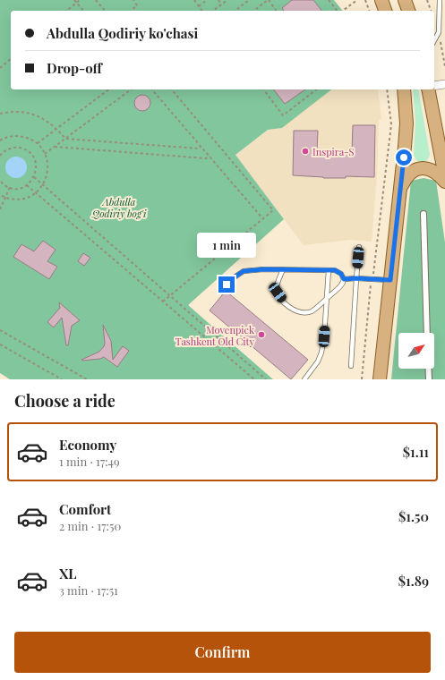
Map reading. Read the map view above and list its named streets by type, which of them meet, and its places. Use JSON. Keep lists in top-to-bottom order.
{
  "parks": ["Abdulla Qodiriy bog'i"],
  "places": ["Inspira-S", "Movenpick Tashkent Old City"],
  "north": "top right",
  "page": {
    "banner": ["Abdulla Qodiriy ko'chasi", "Drop-off"],
    "bubble": "1 min",
    "heading": "Choose a ride",
    "list": [
      {
        "name": "Economy",
        "note": "1 min · 17:49",
        "value": "$1.11"
      },
      {
        "name": "Comfort",
        "note": "2 min · 17:50",
        "value": "$1.50"
      },
      {
        "name": "XL",
        "note": "3 min · 17:51",
        "value": "$1.89"
      }
    ],
    "buttons": "Confirm"
  }
}
